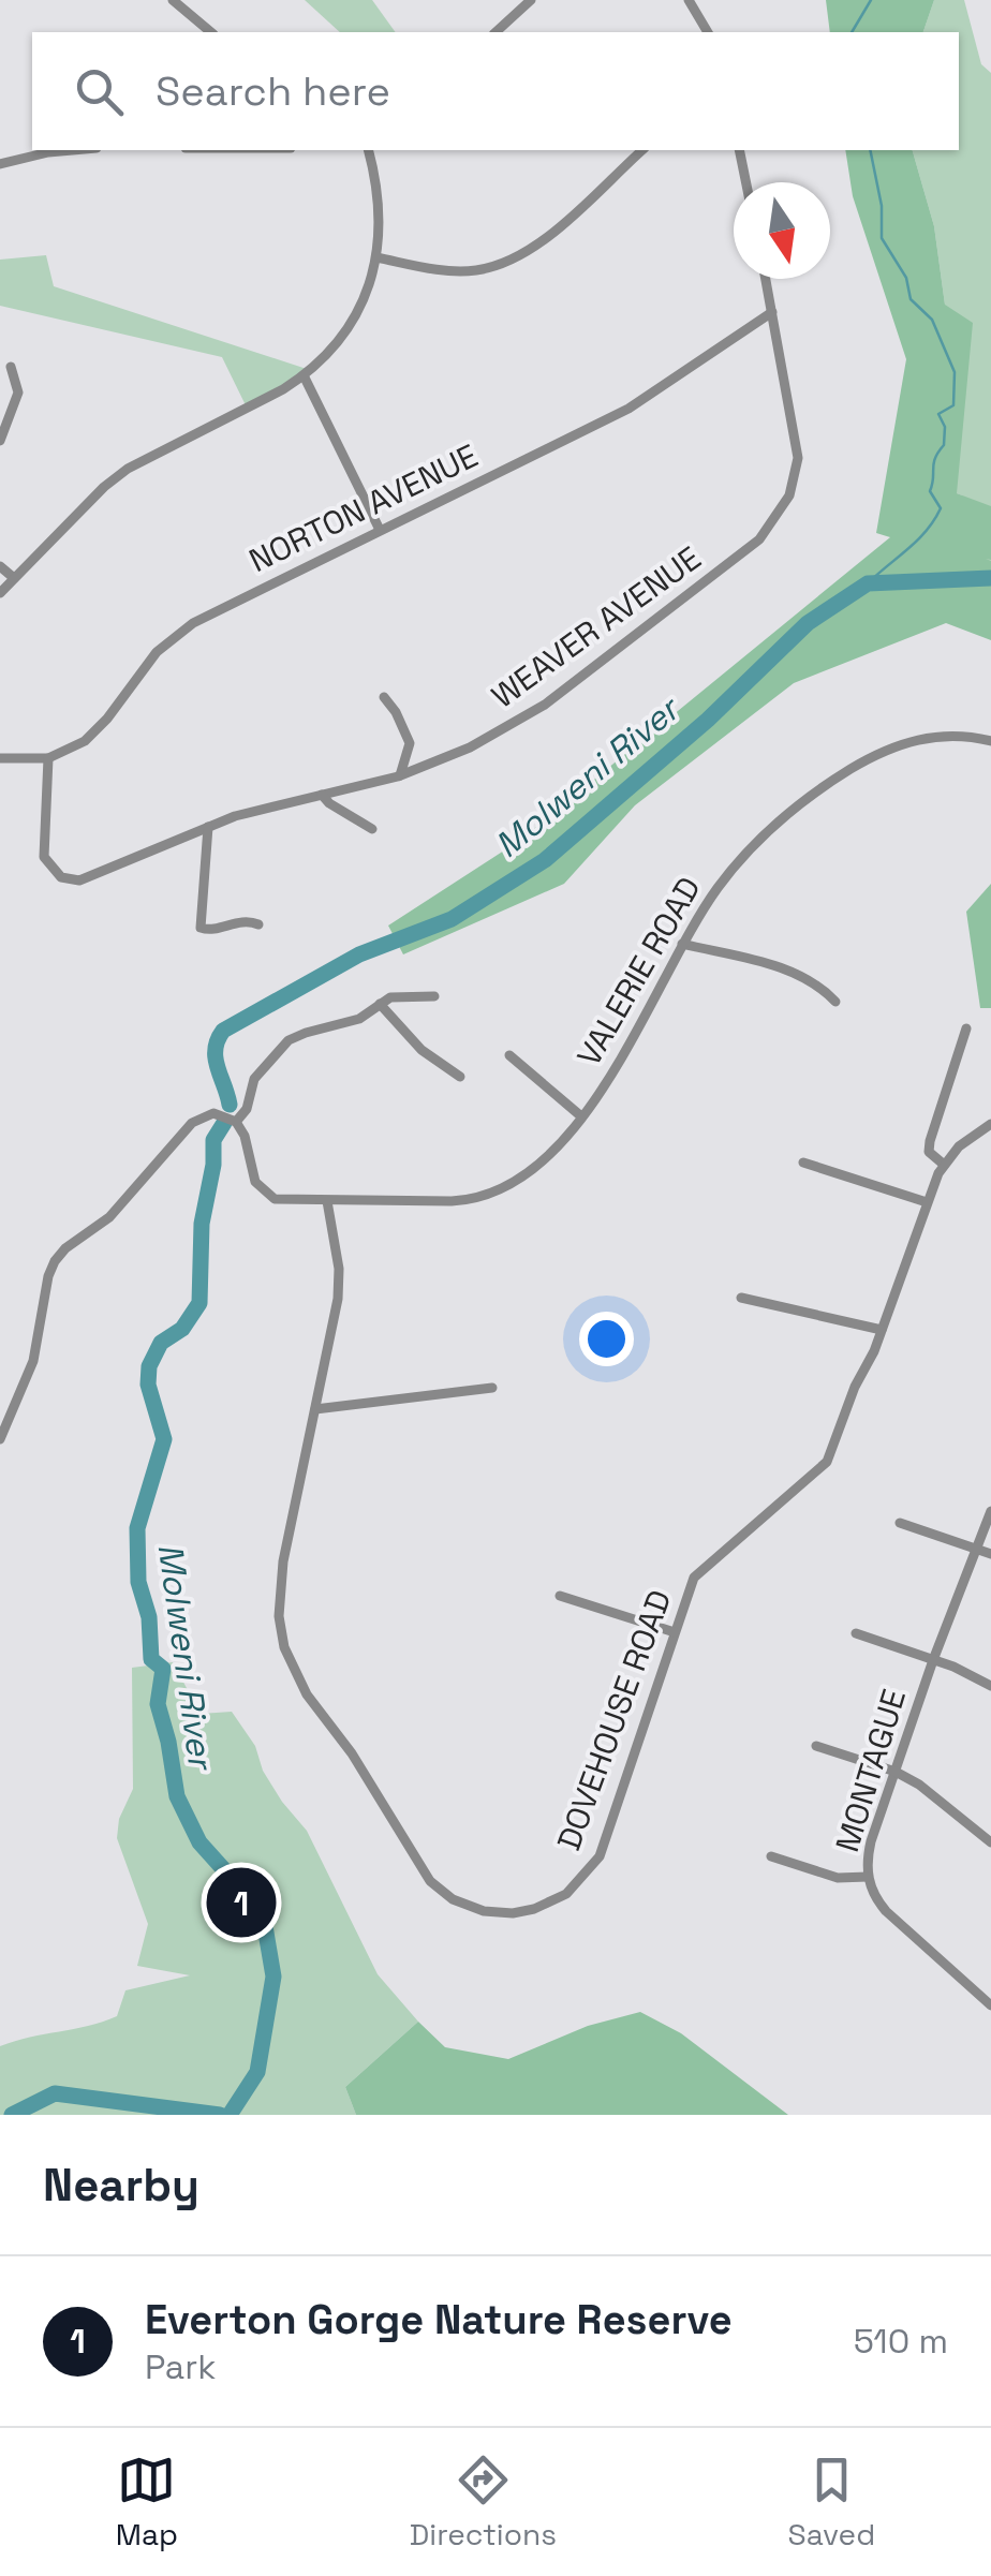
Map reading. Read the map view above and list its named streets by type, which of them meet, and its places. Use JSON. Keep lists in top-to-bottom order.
{
  "streets": {
    "street": [
      "NORTON AVENUE",
      "WEAVER AVENUE",
      "VALERIE ROAD",
      "DOVEHOUSE ROAD",
      "MONTAGUE"
    ]
  },
  "crossings": [
    ["NORTON AVENUE", "WEAVER AVENUE"],
    ["VALERIE ROAD", "DOVEHOUSE ROAD"]
  ],
  "water": ["Molweni River"],
  "north": "bottom",
  "page": {
    "search": "Search here",
    "pins": "1",
    "heading": "Nearby",
    "list": [
      {
        "mark": "1",
        "name": "Everton Gorge Nature Reserve",
        "note": "Park",
        "value": "510 m"
      }
    ],
    "nav": ["Map", "Directions", "Saved"]
  }
}
